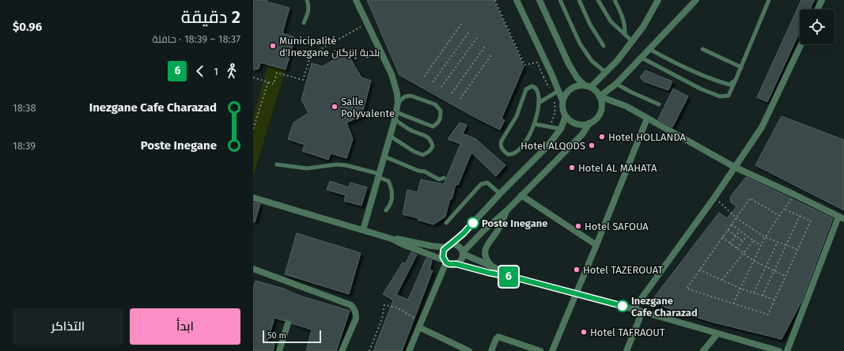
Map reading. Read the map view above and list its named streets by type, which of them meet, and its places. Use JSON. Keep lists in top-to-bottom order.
{
  "places": [
    "Municipalité d'Inezgane بلدية إنزگان",
    "Salle Polyvalente",
    "Hotel HOLLANDA",
    "Hotel ALQODS",
    "Hotel AL MAHATA",
    "Poste Inegane",
    "Hotel SAFOUA",
    "Hotel TAZEROUAT",
    "Inezgane Cafe Charazad",
    "Hotel TAFRAOUT"
  ],
  "lines": ["bus line 6"],
  "scale_bar": "50 m",
  "page": {
    "on_map": "6",
    "heading": ["2 دقيقة", "18:37 – 18:39 · حافلة", "$0.96"],
    "legs": ["1", "6"],
    "list": [
      {
        "name": "Inezgane Cafe Charazad",
        "value": "18:38"
      },
      {
        "name": "Poste Inegane",
        "value": "18:39"
      }
    ],
    "buttons": ["ابدأ", "التذاكر"],
    "scale": "50 m"
  }
}
